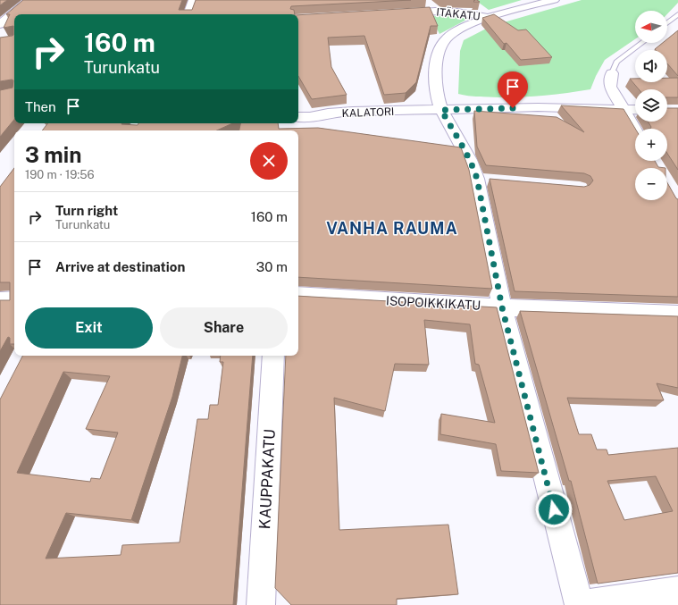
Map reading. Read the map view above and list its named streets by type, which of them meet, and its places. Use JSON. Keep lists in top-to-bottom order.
{
  "streets": {
    "street": [
      "ITÄKATU",
      "KALATORI",
      "ISOPOIKKIKATU",
      "KAUPPAKATU"
    ]
  },
  "districts": ["VANHA RAUMA"],
  "north": "left",
  "page": {
    "map_buttons": ["+", "−"],
    "turn": ["160 m", "Turunkatu"],
    "then": "Then",
    "heading": ["3 min", "190 m · 19:56"],
    "list": [
      {
        "name": "Turn right",
        "note": "Turunkatu",
        "value": "160 m"
      },
      {
        "name": "Arrive at destination",
        "value": "30 m"
      }
    ],
    "buttons": ["Exit", "Share"]
  }
}
